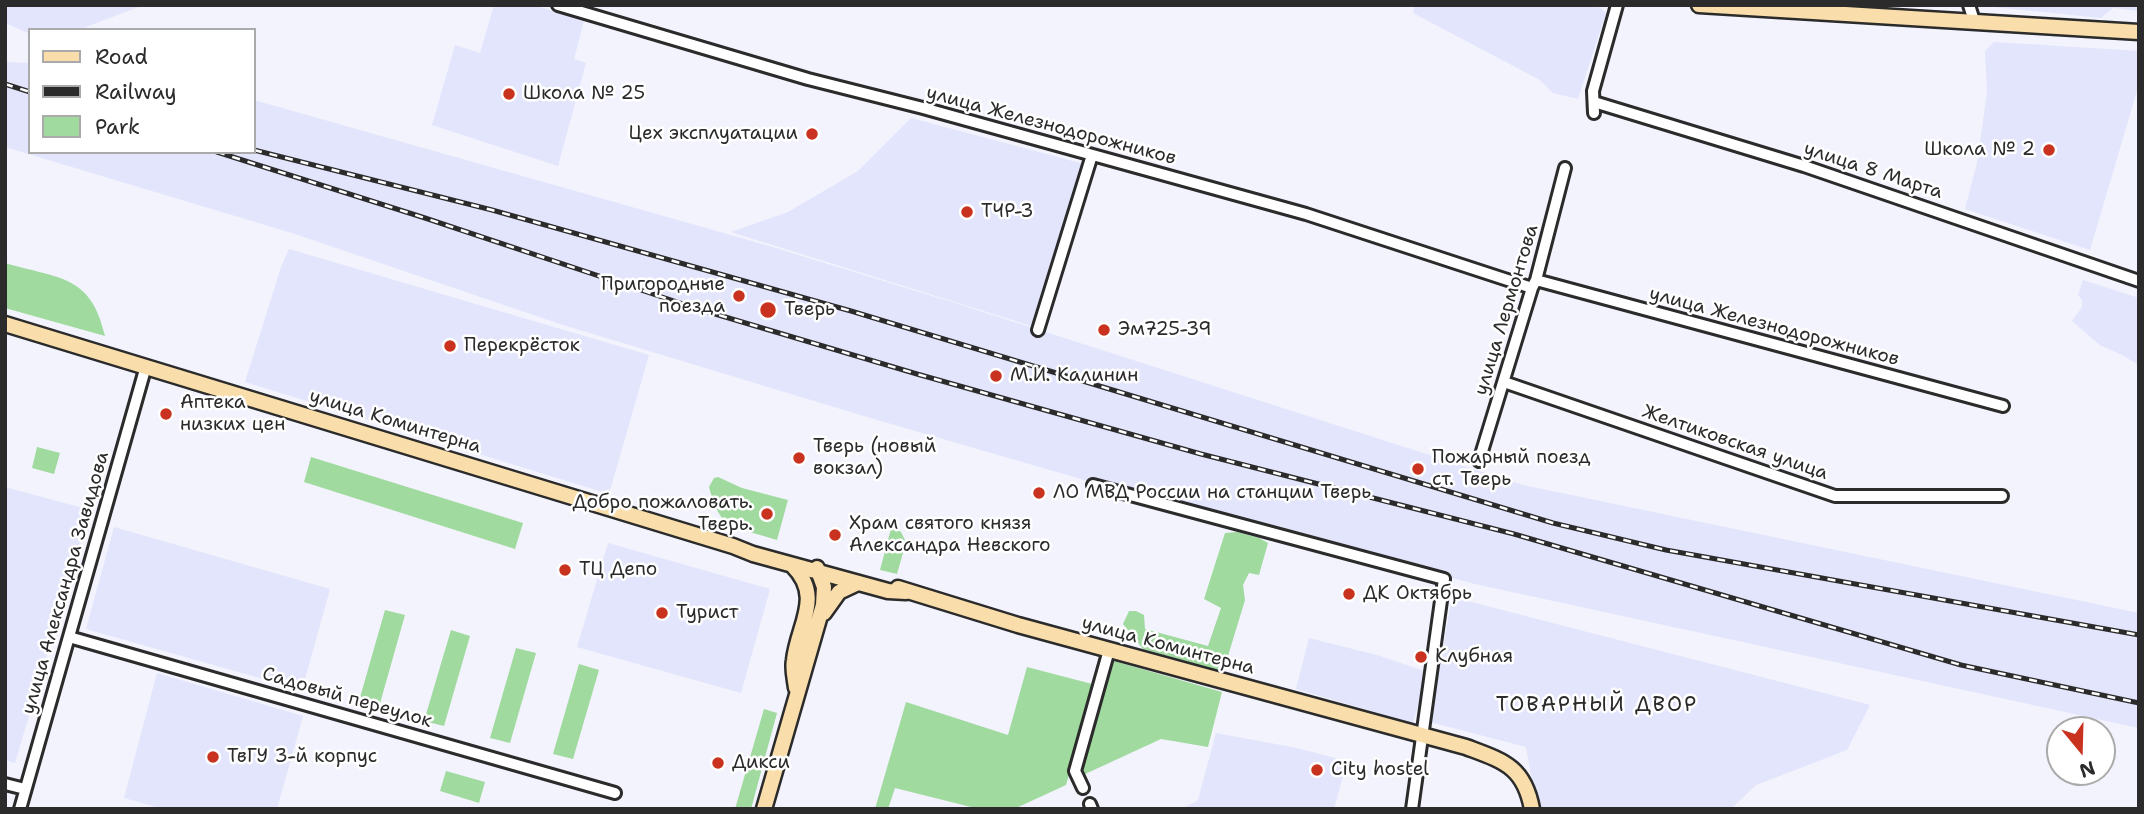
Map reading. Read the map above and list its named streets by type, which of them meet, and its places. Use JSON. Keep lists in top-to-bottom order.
{
  "streets": {
    "main road": ["улица Коминтерна"],
    "street": [
      "улица Железнодорожников",
      "улица 8 Марта",
      "улица Лермонтова",
      "Желтиковская улица",
      "улица Александра Завидова",
      "Садовый переулок"
    ]
  },
  "crossings": [
    ["улица Железнодорожников", "улица Лермонтова"],
    ["улица Лермонтова", "Желтиковская улица"],
    ["улица Коминтерна", "улица Александра Завидова"],
    ["улица Александра Завидова", "Садовый переулок"]
  ],
  "districts": ["ТОВАРНЫЙ ДВОР"],
  "places": [
    "Школа № 25",
    "Цех эксплуатации",
    "Школа № 2",
    "ТЧР-3",
    "Пригородные поезда",
    "Тверь",
    "Эм725-39",
    "Перекрёсток",
    "М.И. Калинин",
    "Аптека низких цен",
    "Тверь (новый вокзал)",
    "Пожарный поезд ст. Тверь",
    "ЛО МВД России на станции Тверь",
    "Добро пожаловать. Тверь.",
    "Храм святого князя Александра Невского",
    "ТЦ Депо",
    "ДК Октябрь",
    "Турист",
    "Клубная",
    "ТвГУ 3-й корпус",
    "Дикси",
    "City hostel"
  ],
  "legend": ["Road", "Railway", "Park"],
  "north": "bottom"
}
